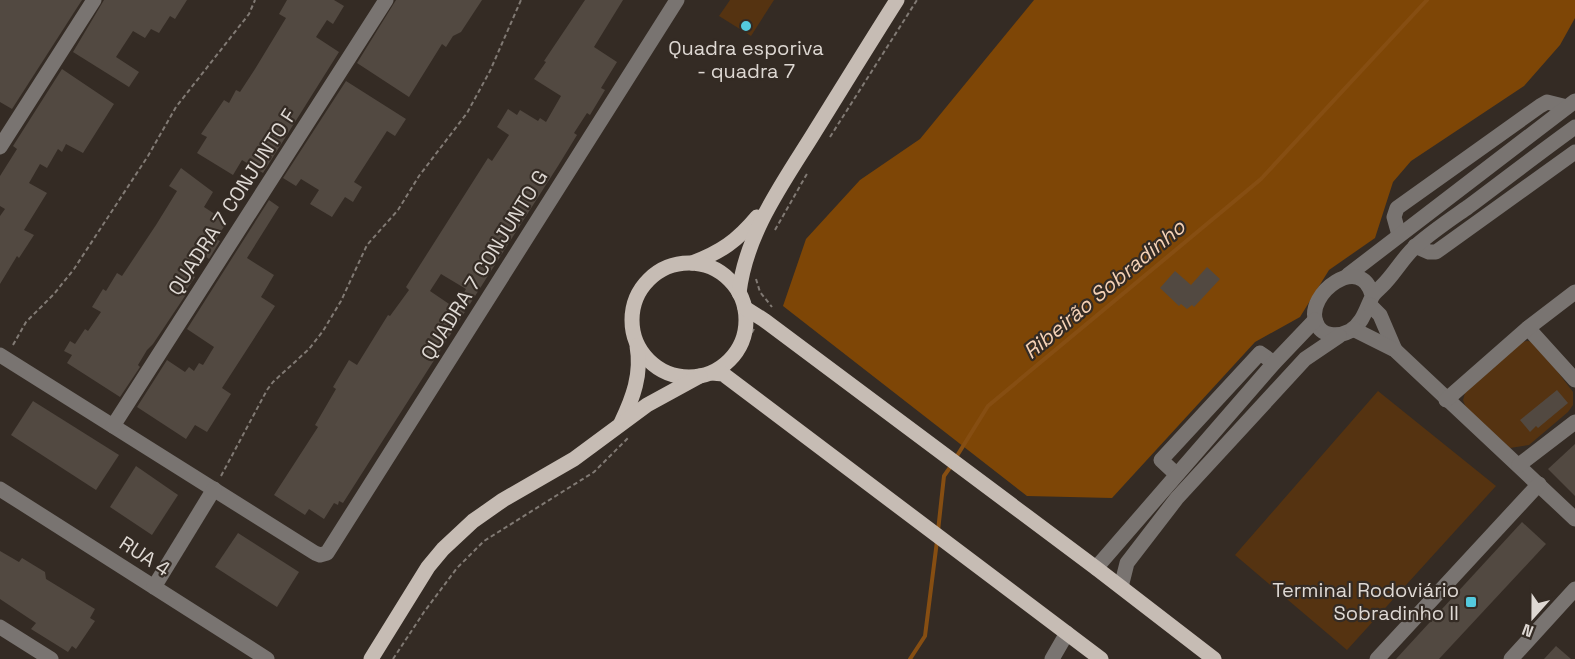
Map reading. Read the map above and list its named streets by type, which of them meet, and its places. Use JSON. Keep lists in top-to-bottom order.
{
  "streets": {
    "street": ["QUADRA 7 CONJUNTO F", "QUADRA 7 CONJUNTO G", "RUA 4"]
  },
  "water": ["Ribeirão Sobradinho"],
  "places": {
    "other": ["Quadra esporiva - quadra 7"],
    "transit": ["Terminal Rodoviário Sobradinho II"]
  },
  "north": "bottom"
}
